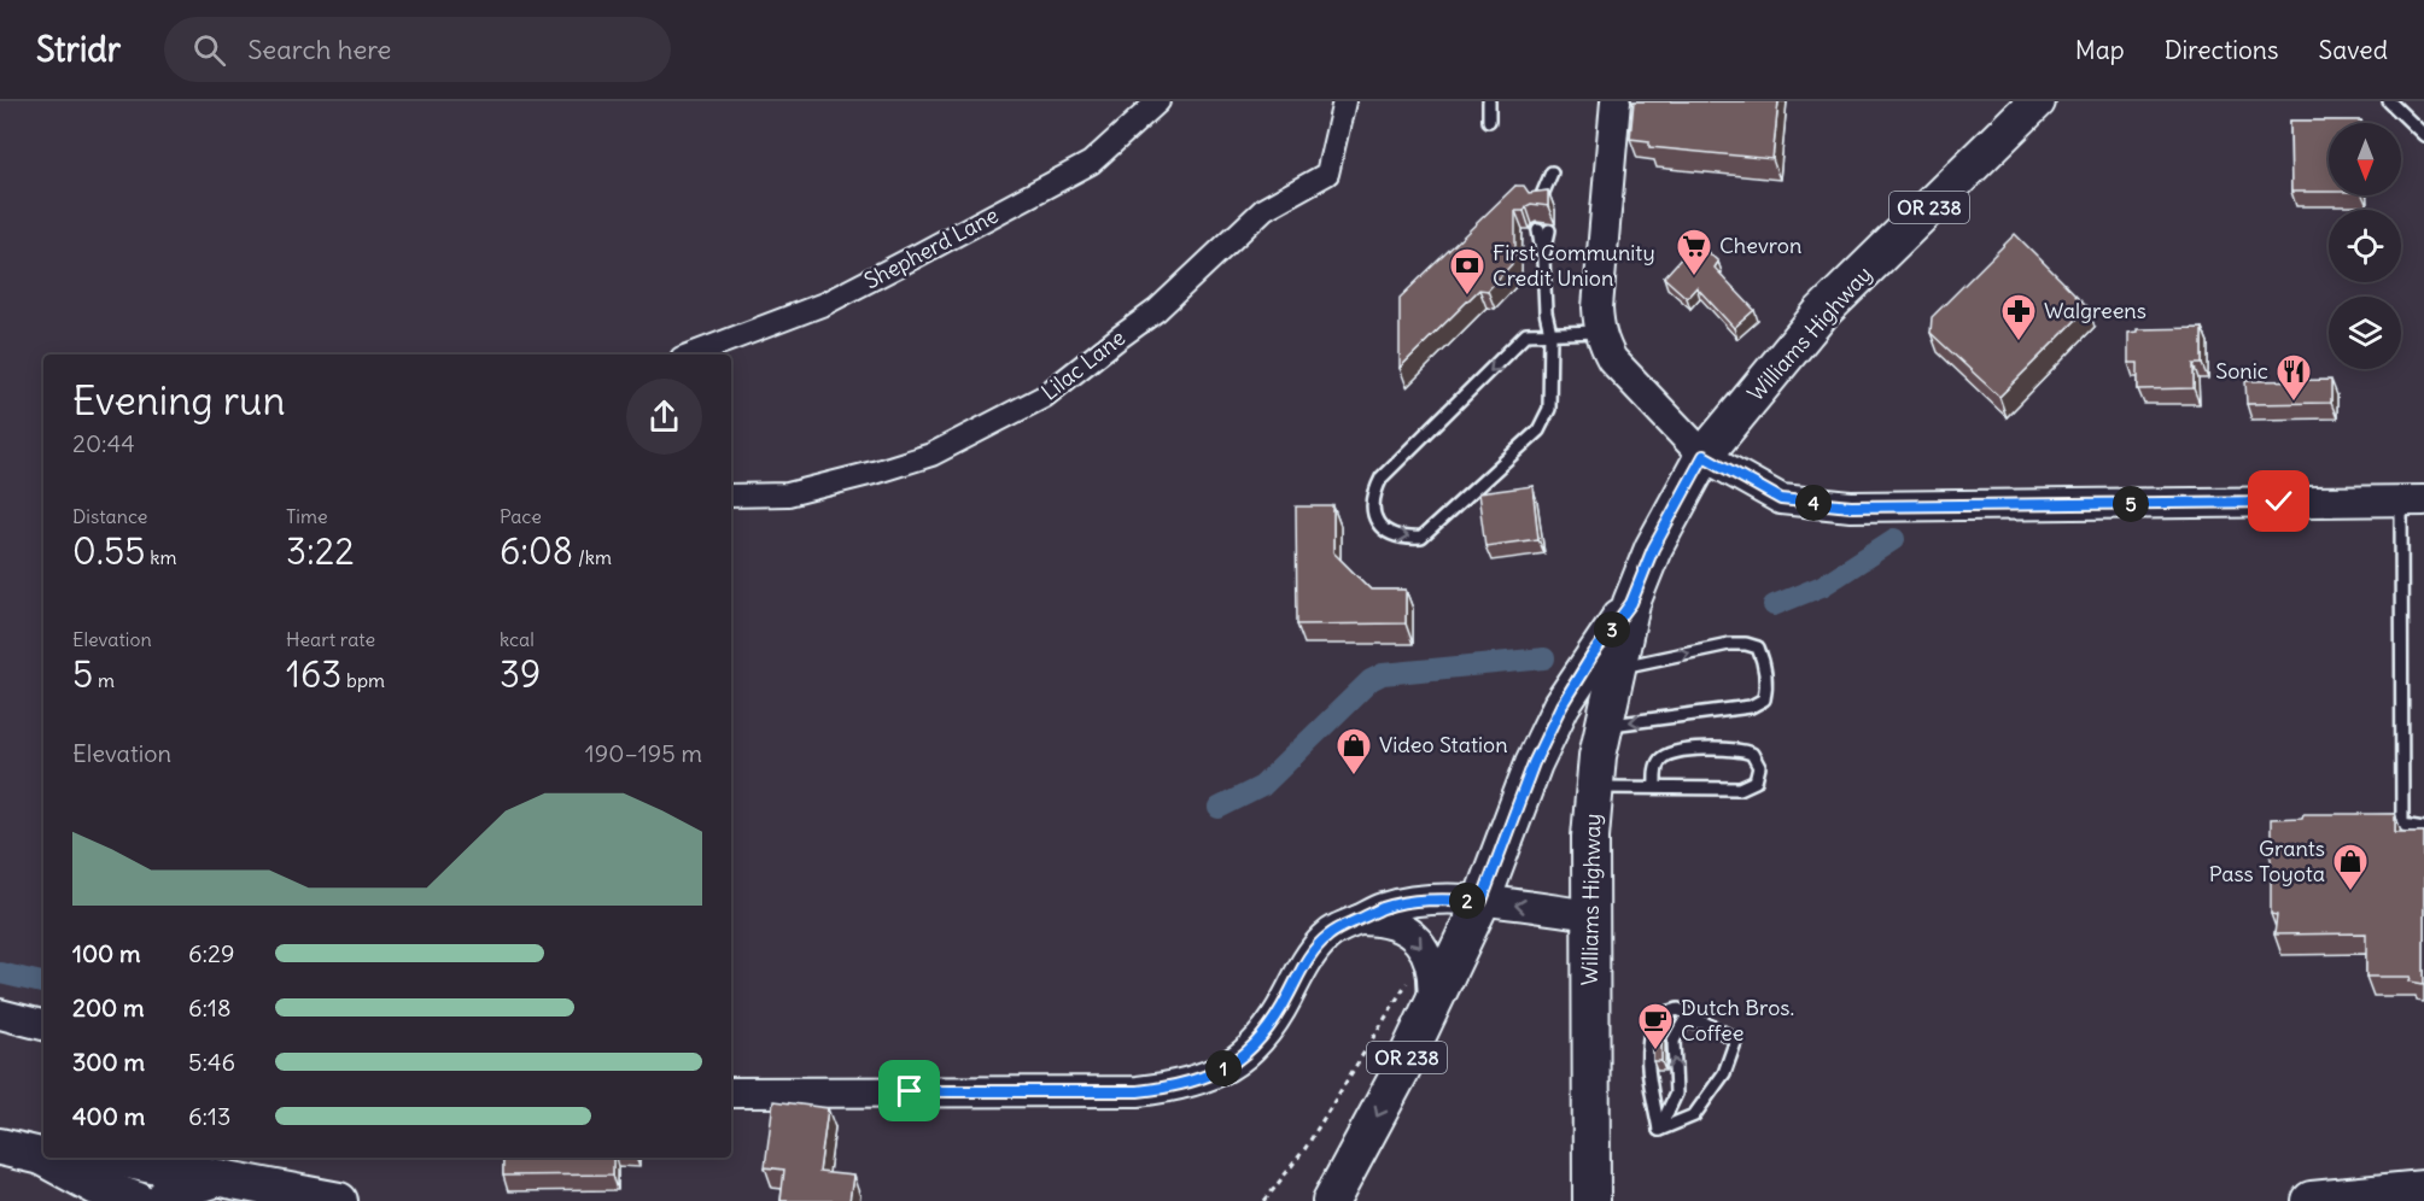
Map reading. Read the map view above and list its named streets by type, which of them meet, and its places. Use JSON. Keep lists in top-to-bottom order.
{
  "streets": {
    "main road": ["OR 238", "Williams Highway"],
    "street": ["Shepherd Lane", "Lilac Lane"]
  },
  "places": {
    "supermarket": ["Chevron"],
    "bank": ["First Community Credit Union"],
    "pharmacy": ["Walgreens"],
    "restaurant": ["Sonic"],
    "shop": ["Video Station", "Grants Pass Toyota"],
    "cafe": ["Dutch Bros. Coffee"]
  },
  "north": "bottom",
  "page": {
    "header": "Stridr",
    "search": "Search here",
    "nav": ["Map", "Directions", "Saved"],
    "heading": ["Evening run", "20:44"],
    "stats": [
      ["Distance", "0.55 km"],
      ["Time", "3:22"],
      ["Pace", "6:08 /km"],
      ["Elevation", "5 m"],
      ["Heart rate", "163 bpm"],
      ["kcal", "39"]
    ],
    "pins": [
      "4",
      "5",
      "3",
      "2",
      "1"
    ],
    "chart": ["Elevation", "190–195 m"],
    "list": [
      {
        "name": "100 m",
        "note": "6:29"
      },
      {
        "name": "200 m",
        "note": "6:18"
      },
      {
        "name": "300 m",
        "note": "5:46"
      },
      {
        "name": "400 m",
        "note": "6:13"
      }
    ]
  }
}
